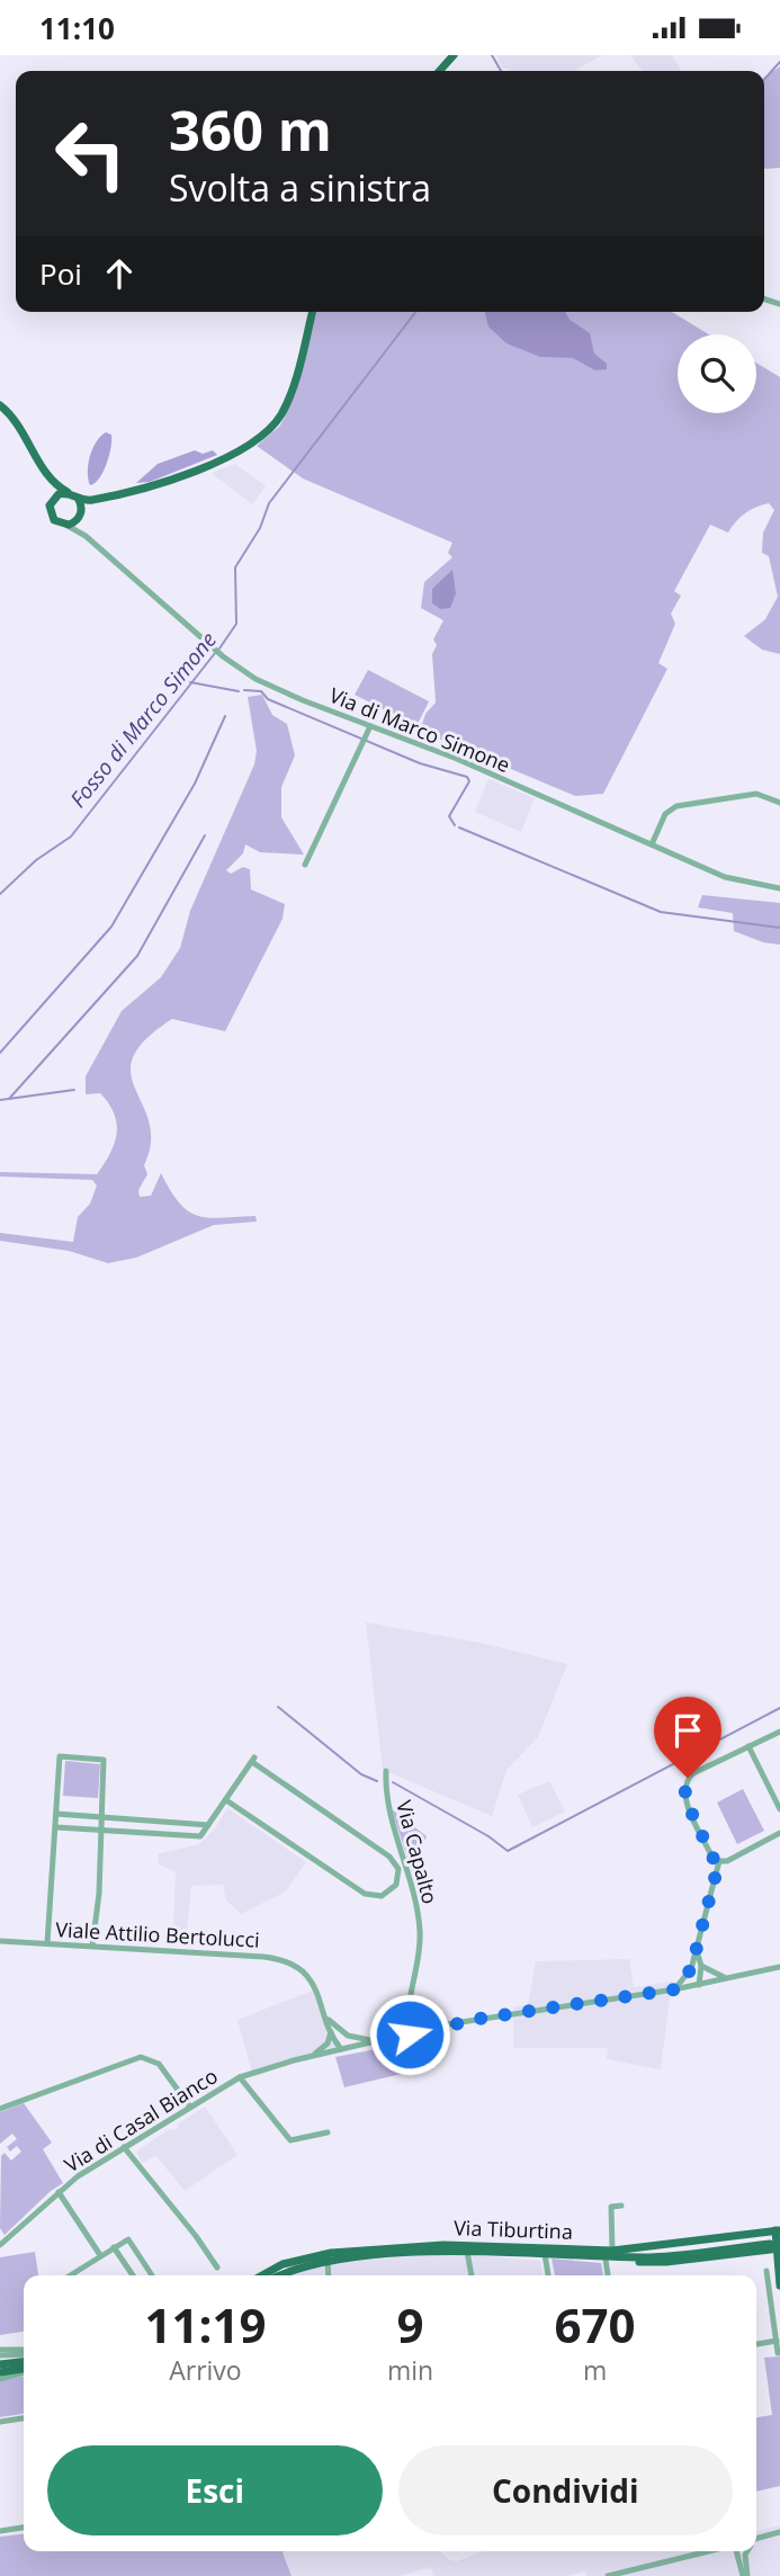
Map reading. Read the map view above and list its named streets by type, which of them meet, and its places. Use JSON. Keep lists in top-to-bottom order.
{
  "streets": {
    "main road": ["Via Tiburtina"],
    "street": [
      "Via di Marco Simone",
      "Via Capalto",
      "Viale Attilio Bertolucci",
      "Via di Casal Bianco"
    ]
  },
  "crossings": [
    ["Via Capalto", "Via di Casal Bianco"]
  ],
  "water": ["Fosso di Marco Simone"],
  "page": {
    "status": "11:10",
    "turn": ["360 m", "Svolta a sinistra"],
    "then": "Poi",
    "eta": [
      "11:19",
      "Arrivo",
      "9",
      "min",
      "670",
      "m"
    ],
    "buttons": ["Esci", "Condividi"]
  }
}
